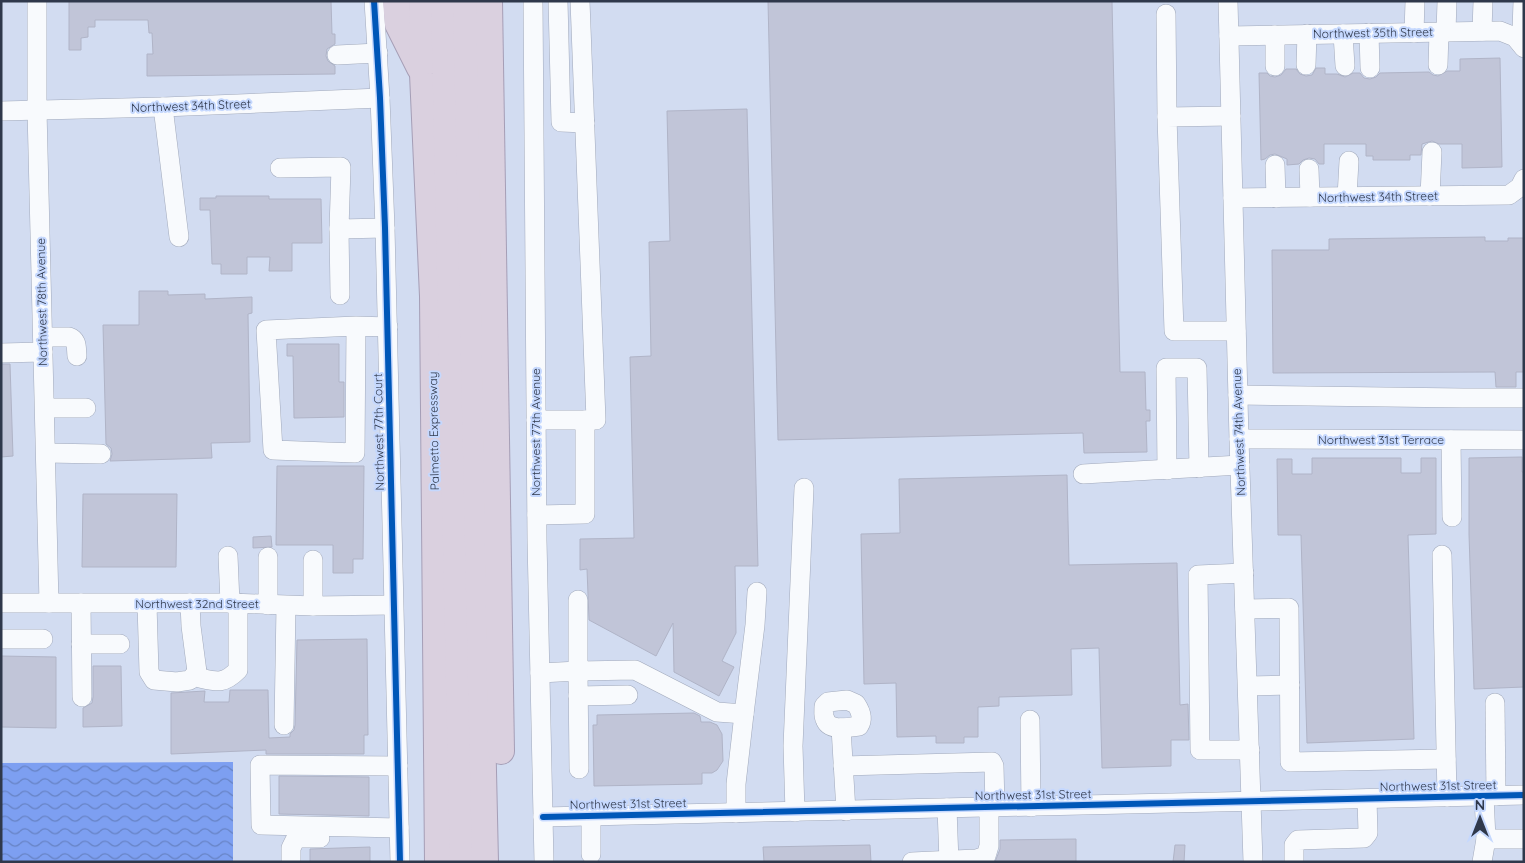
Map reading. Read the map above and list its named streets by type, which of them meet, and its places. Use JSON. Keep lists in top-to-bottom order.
{
  "streets": {
    "highway": ["Palmetto Expressway"],
    "street": [
      "Northwest 35th Street",
      "Northwest 34th Street",
      "Northwest 78th Avenue",
      "Northwest 77th Court",
      "Northwest 77th Avenue",
      "Northwest 74th Avenue",
      "Northwest 31st Terrace",
      "Northwest 32nd Street",
      "Northwest 31st Street"
    ]
  },
  "crossings": [
    ["Northwest 35th Street", "Northwest 74th Avenue"],
    ["Northwest 34th Street", "Northwest 78th Avenue"],
    ["Northwest 34th Street", "Northwest 77th Court"],
    ["Northwest 34th Street", "Northwest 74th Avenue"],
    ["Northwest 78th Avenue", "Northwest 32nd Street"],
    ["Northwest 77th Court", "Northwest 32nd Street"],
    ["Northwest 77th Avenue", "Northwest 31st Street"],
    ["Northwest 74th Avenue", "Northwest 31st Terrace"],
    ["Northwest 74th Avenue", "Northwest 31st Street"]
  ],
  "north": "top"
}
